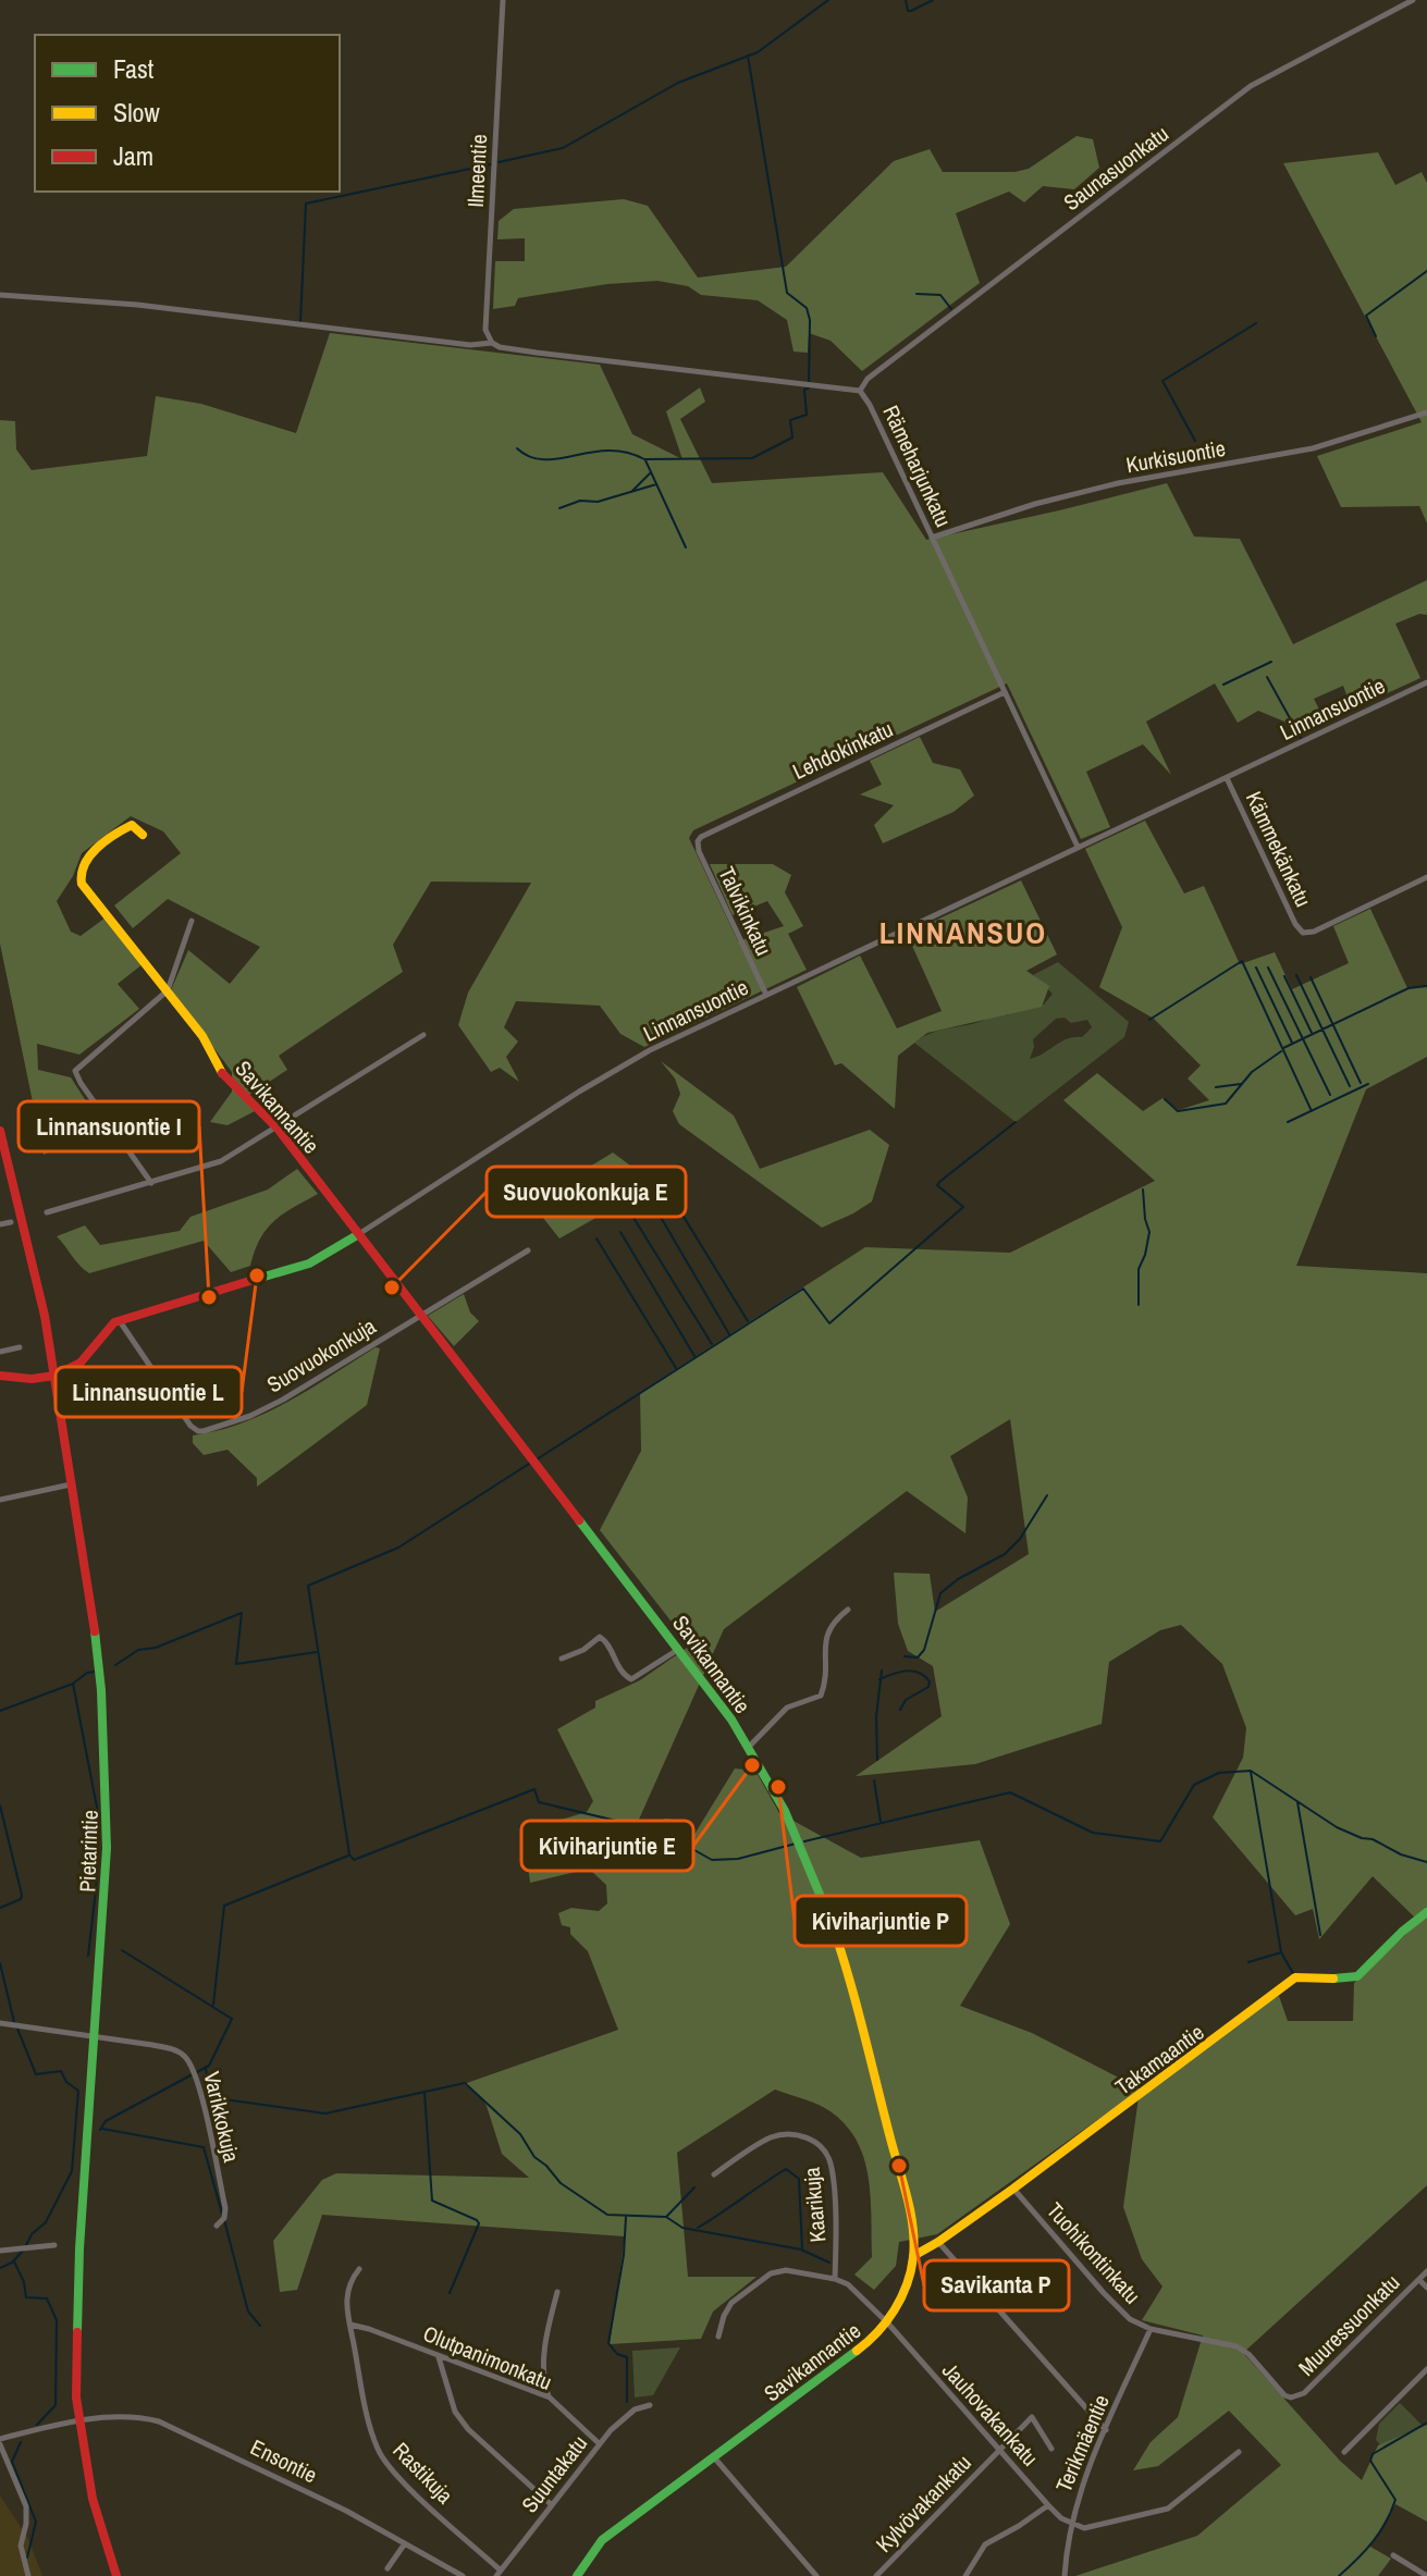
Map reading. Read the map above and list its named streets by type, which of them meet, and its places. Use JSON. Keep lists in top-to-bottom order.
{
  "streets": {
    "street": [
      "Saunasuonkatu",
      "Ilmeentie",
      "Kurkisuontie",
      "Rämeharjunkatu",
      "Linnansuontie",
      "Lehdokinkatu",
      "Kämmekänkatu",
      "Talvikinkatu",
      "Savikannantie",
      "Suovuokonkuja",
      "Pietarintie",
      "Takamaantie",
      "Varikkokuja",
      "Kaarikuja",
      "Tuohikontinkatu",
      "Muuressuonkatu",
      "Olutpanimonkatu",
      "Jauhovakankatu",
      "Terikmäentie",
      "Ensontie",
      "Rastikuja",
      "Suuntakatu",
      "Kylvövakankatu"
    ]
  },
  "crossings": [
    ["Saunasuonkatu", "Rämeharjunkatu"],
    ["Ilmeentie", "Rämeharjunkatu"],
    ["Kurkisuontie", "Rämeharjunkatu"],
    ["Rämeharjunkatu", "Linnansuontie"],
    ["Rämeharjunkatu", "Lehdokinkatu"],
    ["Linnansuontie", "Kämmekänkatu"],
    ["Linnansuontie", "Talvikinkatu"],
    ["Linnansuontie", "Savikannantie"],
    ["Linnansuontie", "Suovuokonkuja"],
    ["Lehdokinkatu", "Talvikinkatu"],
    ["Savikannantie", "Suovuokonkuja"],
    ["Savikannantie", "Takamaantie"],
    ["Savikannantie", "Jauhovakankatu"],
    ["Pietarintie", "Varikkokuja"],
    ["Pietarintie", "Ensontie"],
    ["Takamaantie", "Tuohikontinkatu"],
    ["Kaarikuja", "Jauhovakankatu"],
    ["Tuohikontinkatu", "Muuressuonkatu"],
    ["Tuohikontinkatu", "Terikmäentie"],
    ["Olutpanimonkatu", "Rastikuja"],
    ["Olutpanimonkatu", "Suuntakatu"],
    ["Jauhovakankatu", "Terikmäentie"],
    ["Jauhovakankatu", "Kylvövakankatu"],
    ["Rastikuja", "Suuntakatu"]
  ],
  "districts": ["LINNANSUO"],
  "places": [
    "Linnansuontie L",
    "Suovuokonkuja E",
    "Linnansuontie I",
    "Kiviharjuntie E",
    "Kiviharjuntie P",
    "Savikanta P"
  ],
  "legend": ["Fast", "Slow", "Jam"]
}
